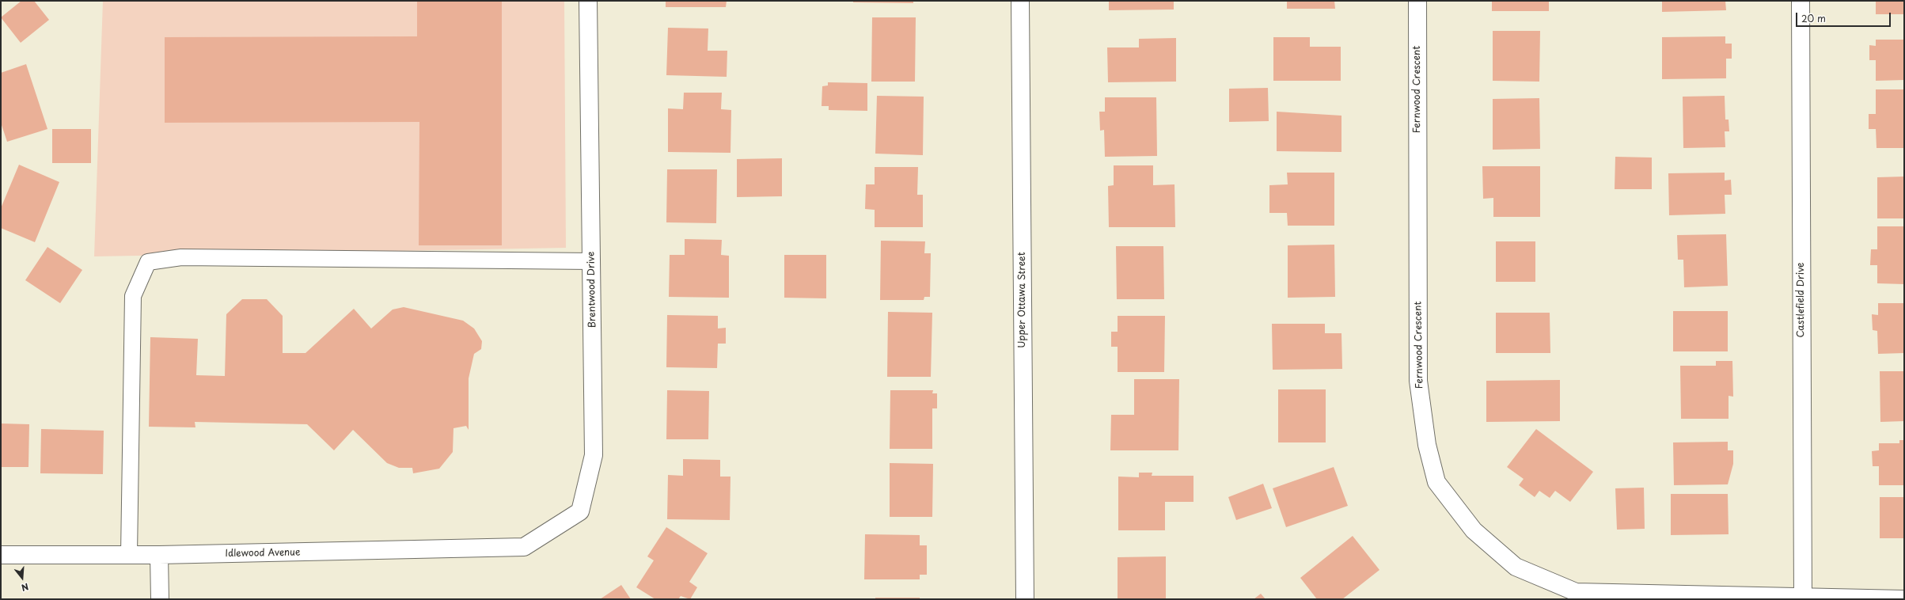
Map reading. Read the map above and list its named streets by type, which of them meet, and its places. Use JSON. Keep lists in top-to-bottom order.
{
  "streets": {
    "street": [
      "Fernwood Crescent",
      "Brentwood Drive",
      "Upper Ottawa Street",
      "Castlefield Drive",
      "Idlewood Avenue"
    ]
  },
  "crossings": [
    ["Fernwood Crescent", "Castlefield Drive"],
    ["Brentwood Drive", "Idlewood Avenue"]
  ],
  "scale_bar": "20 m",
  "north": "bottom"
}
